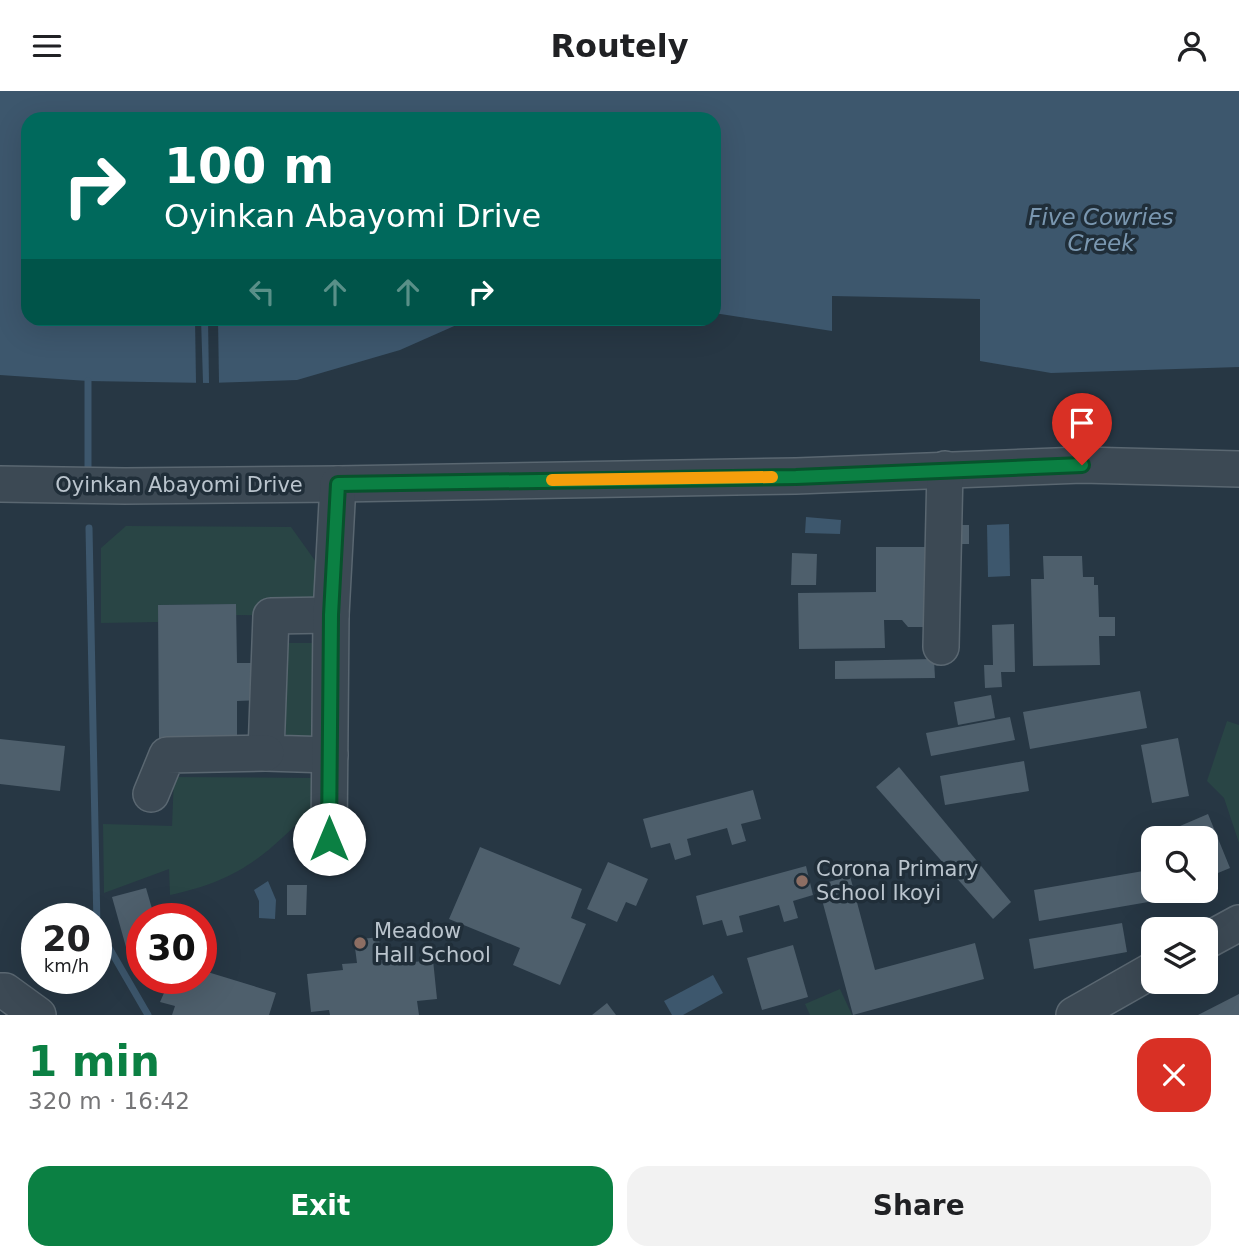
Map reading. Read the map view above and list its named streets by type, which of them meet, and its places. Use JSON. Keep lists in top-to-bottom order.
{
  "streets": {
    "street": ["Oyinkan Abayomi Drive"]
  },
  "water": ["Five Cowries Creek"],
  "places": ["Corona Primary School Ikoyi", "Meadow Hall School"],
  "page": {
    "header": "Routely",
    "turn": ["100 m", "Oyinkan Abayomi Drive"],
    "speed": "20 km/h",
    "limit": "30",
    "heading": ["1 min", "320 m · 16:42"],
    "buttons": ["Exit", "Share"]
  }
}
